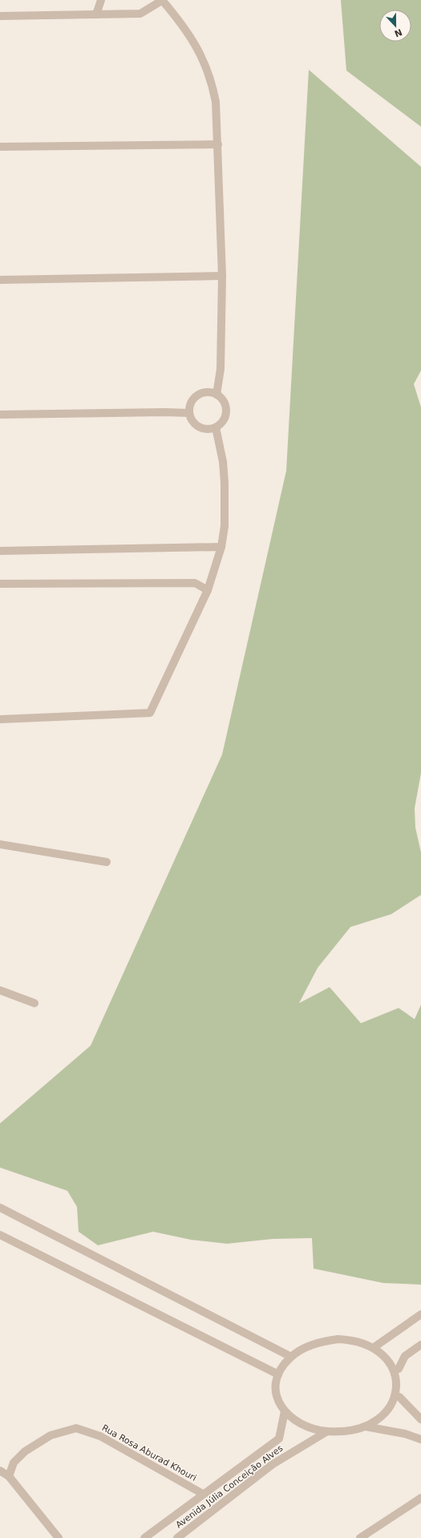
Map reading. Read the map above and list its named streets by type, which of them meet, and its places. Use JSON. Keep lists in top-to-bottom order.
{
  "streets": {
    "street": ["Rua Rosa Aburad Khouri", "Avenida Júlia Conceição Alves"]
  },
  "crossings": [
    ["Rua Rosa Aburad Khouri", "Avenida Júlia Conceição Alves"]
  ],
  "north": "bottom"
}
